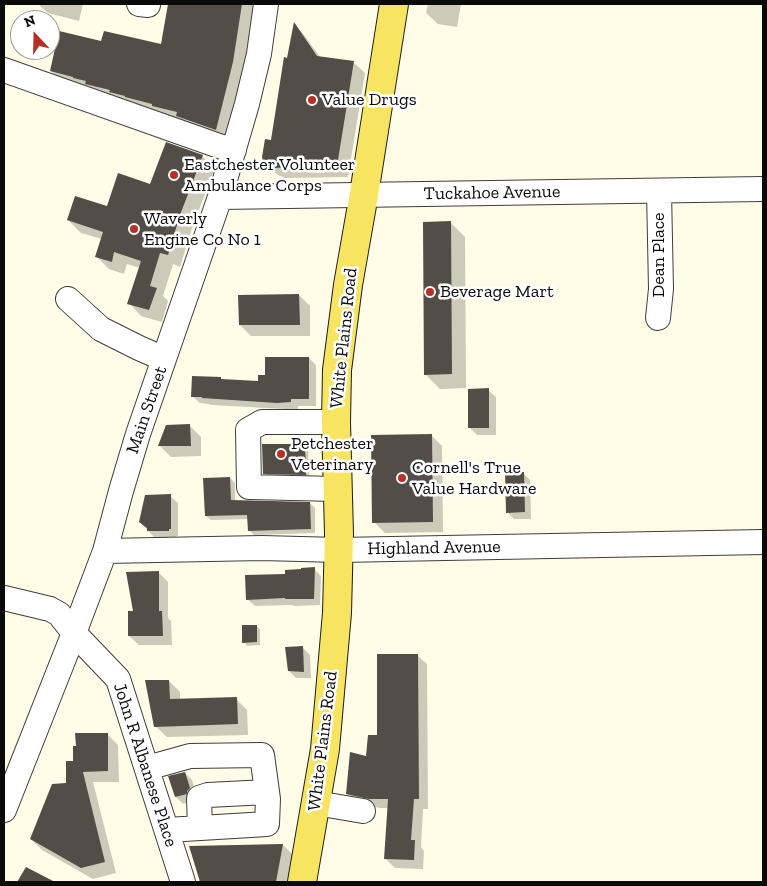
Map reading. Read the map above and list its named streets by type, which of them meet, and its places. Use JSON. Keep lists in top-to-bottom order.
{
  "streets": {
    "main road": ["White Plains Road"],
    "street": [
      "Tuckahoe Avenue",
      "Dean Place",
      "Main Street",
      "Highland Avenue",
      "John R Albanese Place"
    ]
  },
  "crossings": [
    ["Tuckahoe Avenue", "Dean Place"],
    ["Tuckahoe Avenue", "White Plains Road"],
    ["Tuckahoe Avenue", "Main Street"],
    ["White Plains Road", "Highland Avenue"],
    ["Main Street", "Highland Avenue"],
    ["Main Street", "John R Albanese Place"]
  ],
  "places": [
    "Value Drugs",
    "Eastchester Volunteer Ambulance Corps",
    "Waverly Engine Co No 1",
    "Beverage Mart",
    "Petchester Veterinary",
    "Cornell's True Value Hardware"
  ],
  "north": "top"
}
